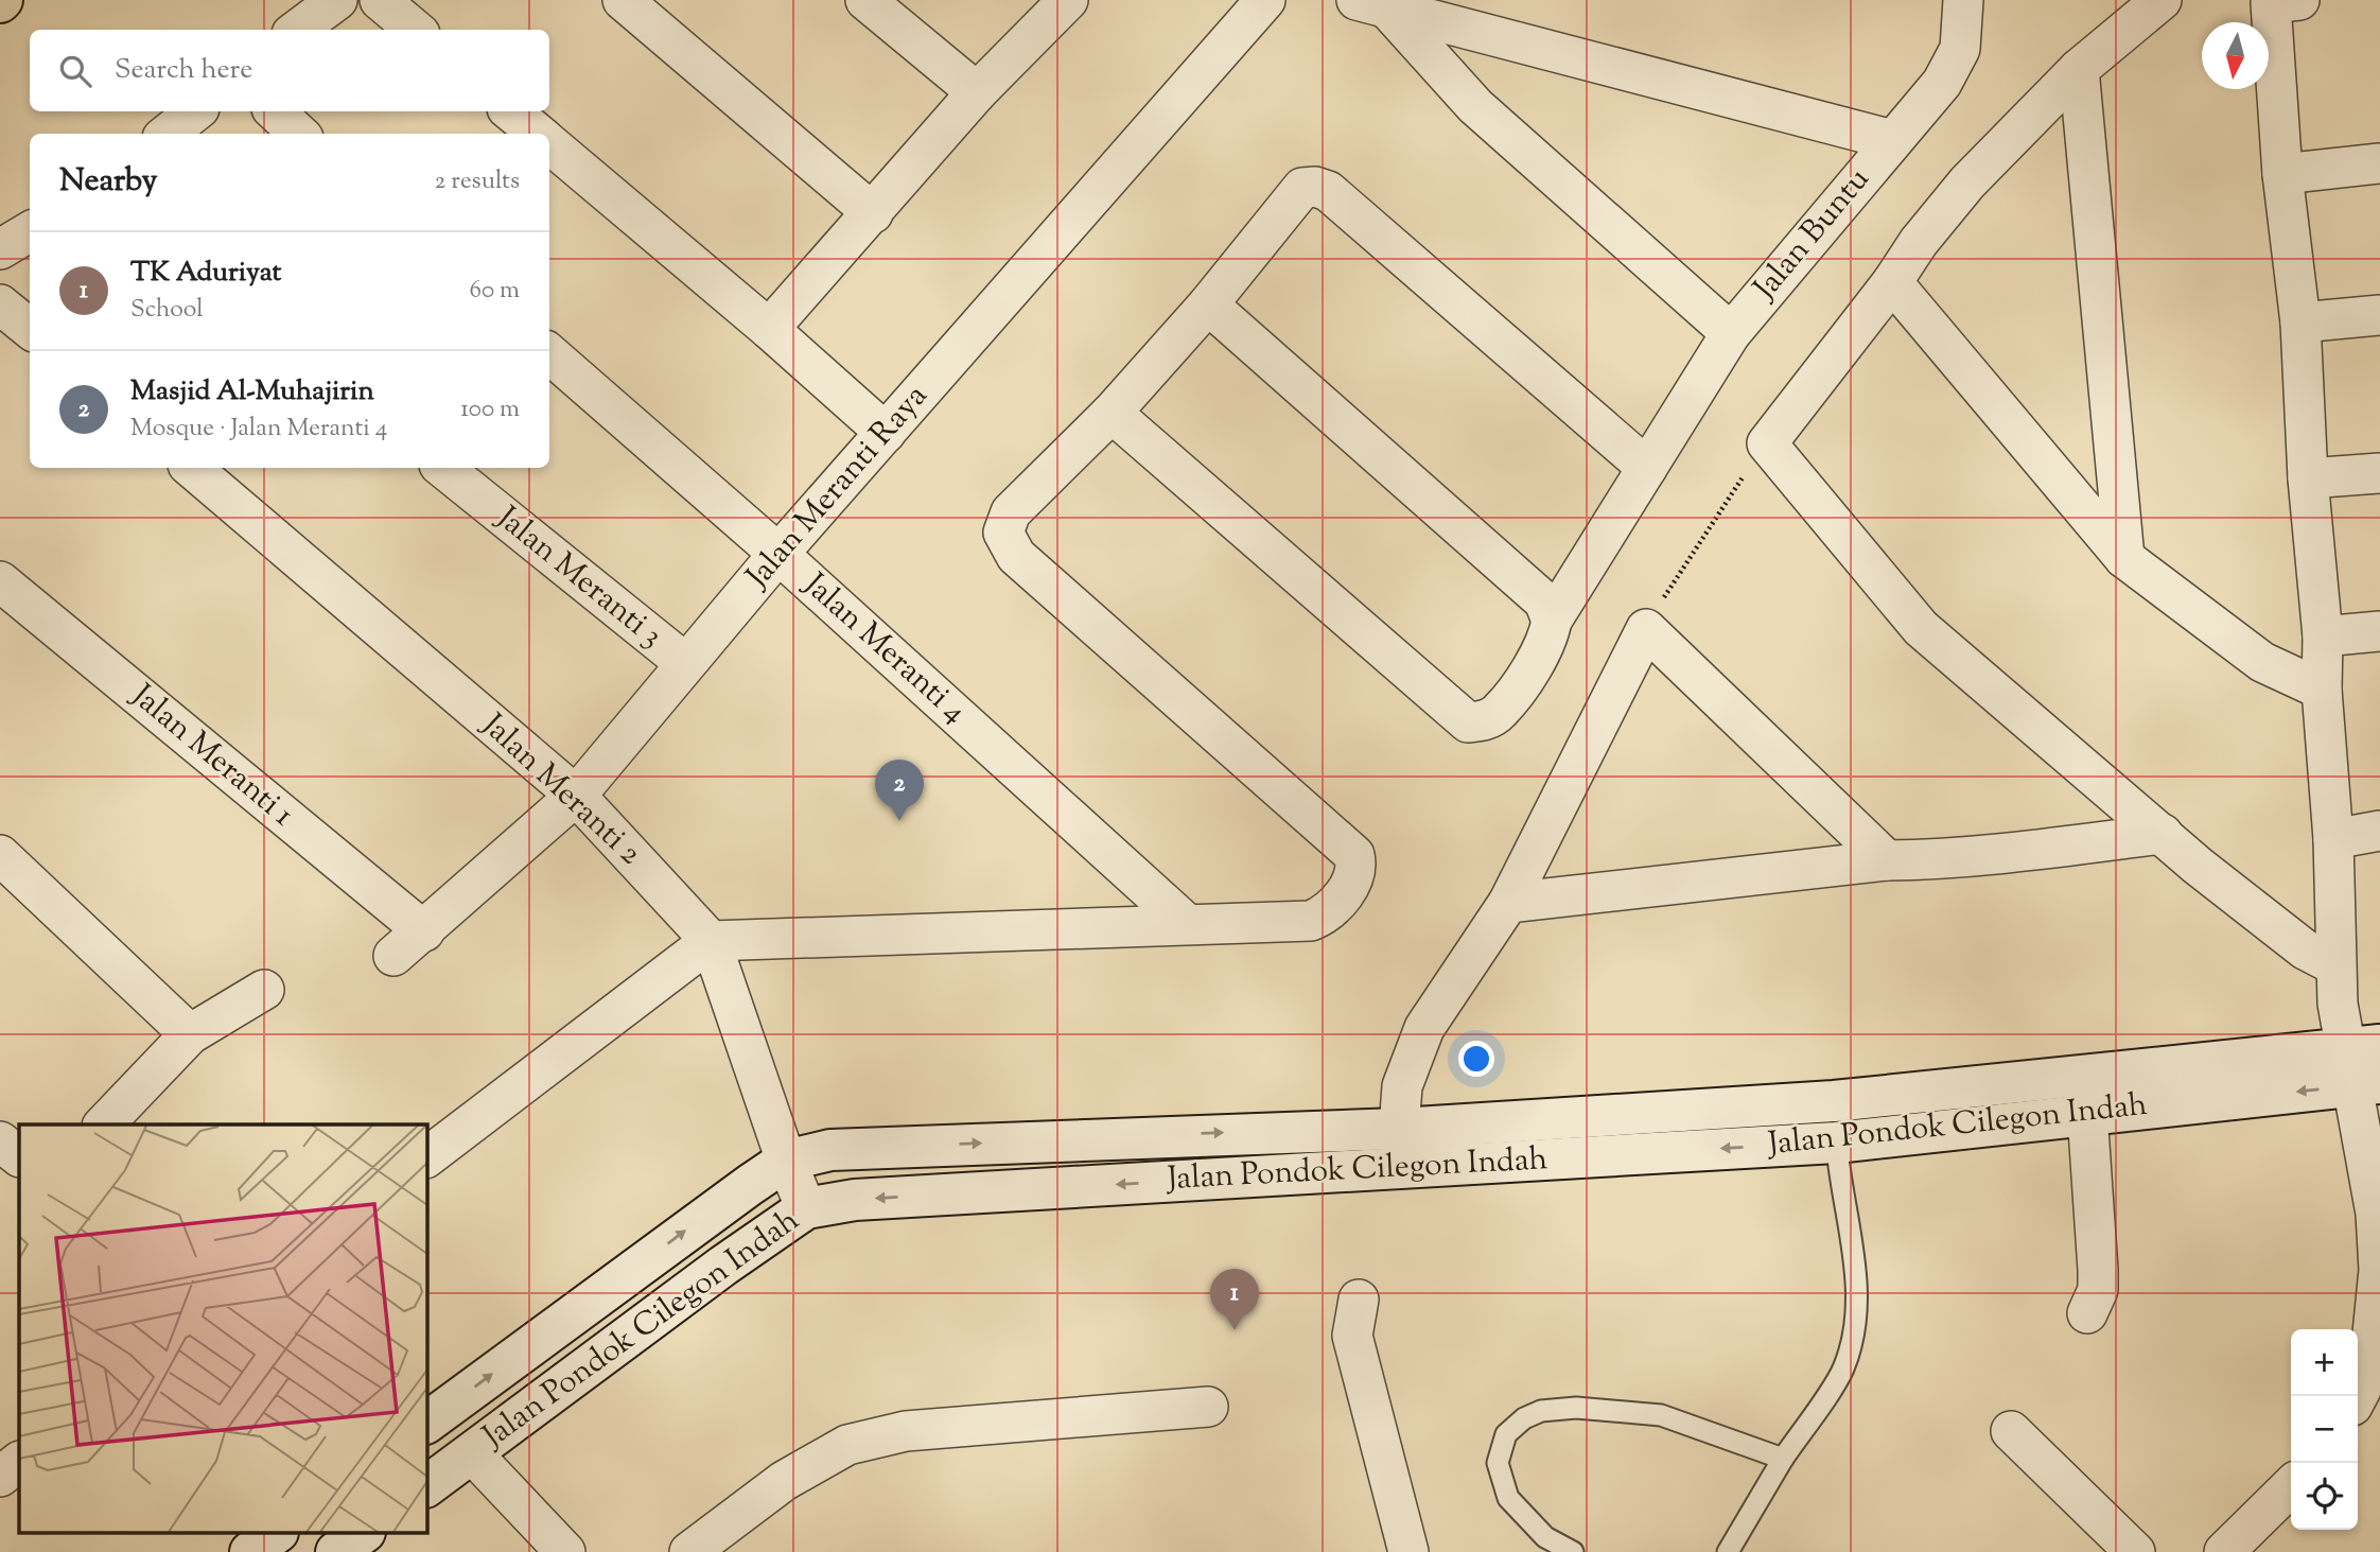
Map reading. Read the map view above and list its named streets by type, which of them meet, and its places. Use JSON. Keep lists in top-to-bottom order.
{
  "streets": {
    "street": [
      "Jalan Buntu",
      "Jalan Meranti Raya",
      "Jalan Meranti 3",
      "Jalan Meranti 4",
      "Jalan Meranti 1",
      "Jalan Meranti 2",
      "Jalan Pondok Cilegon Indah"
    ]
  },
  "crossings": [
    ["Jalan Meranti Raya", "Jalan Meranti 3"],
    ["Jalan Meranti Raya", "Jalan Meranti 4"],
    ["Jalan Meranti Raya", "Jalan Meranti 1"],
    ["Jalan Meranti Raya", "Jalan Meranti 2"],
    ["Jalan Meranti 2", "Jalan Pondok Cilegon Indah"]
  ],
  "north": "bottom",
  "page": {
    "search": "Search here",
    "heading": ["Nearby", "2 results"],
    "list": [
      {
        "mark": "1",
        "name": "TK Aduriyat",
        "note": "School",
        "value": "60 m"
      },
      {
        "mark": "2",
        "name": "Masjid Al-Muhajirin",
        "note": "Mosque · Jalan Meranti 4",
        "value": "100 m"
      }
    ],
    "pins": ["2", "1"],
    "map_buttons": ["+", "−"]
  }
}
